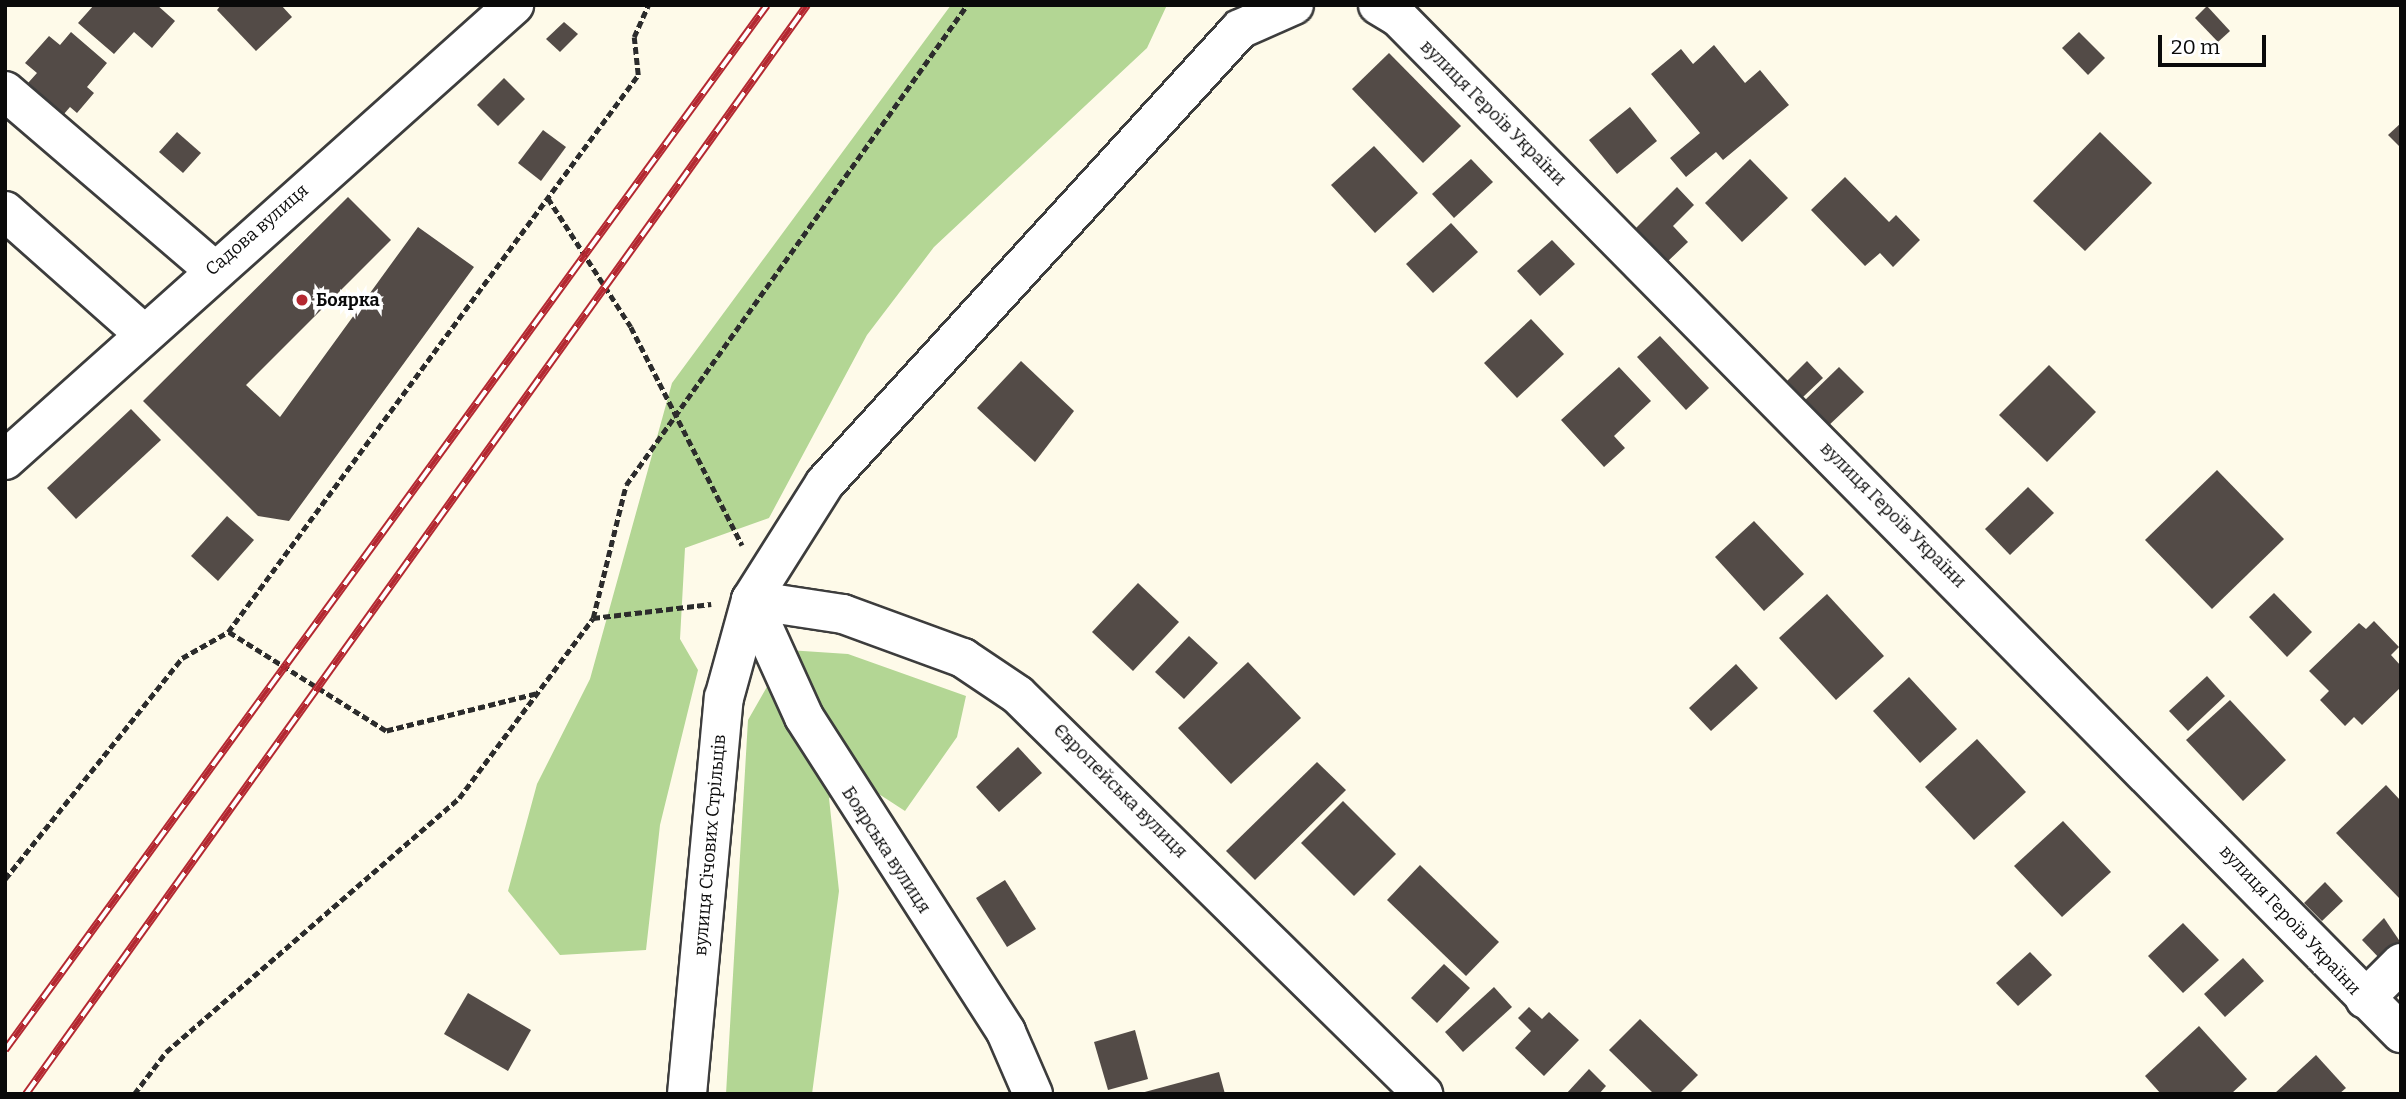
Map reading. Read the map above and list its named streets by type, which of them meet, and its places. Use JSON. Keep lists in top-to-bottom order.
{
  "streets": {
    "street": [
      "вулиця Героїв України",
      "Садова вулиця",
      "Європейська вулиця",
      "вулиця Січових Стрільців",
      "Боярська вулиця"
    ]
  },
  "crossings": [
    ["Європейська вулиця", "вулиця Січових Стрільців"],
    ["Європейська вулиця", "Боярська вулиця"],
    ["вулиця Січових Стрільців", "Боярська вулиця"]
  ],
  "places": ["Боярка"],
  "scale_bar": "20 m"
}
